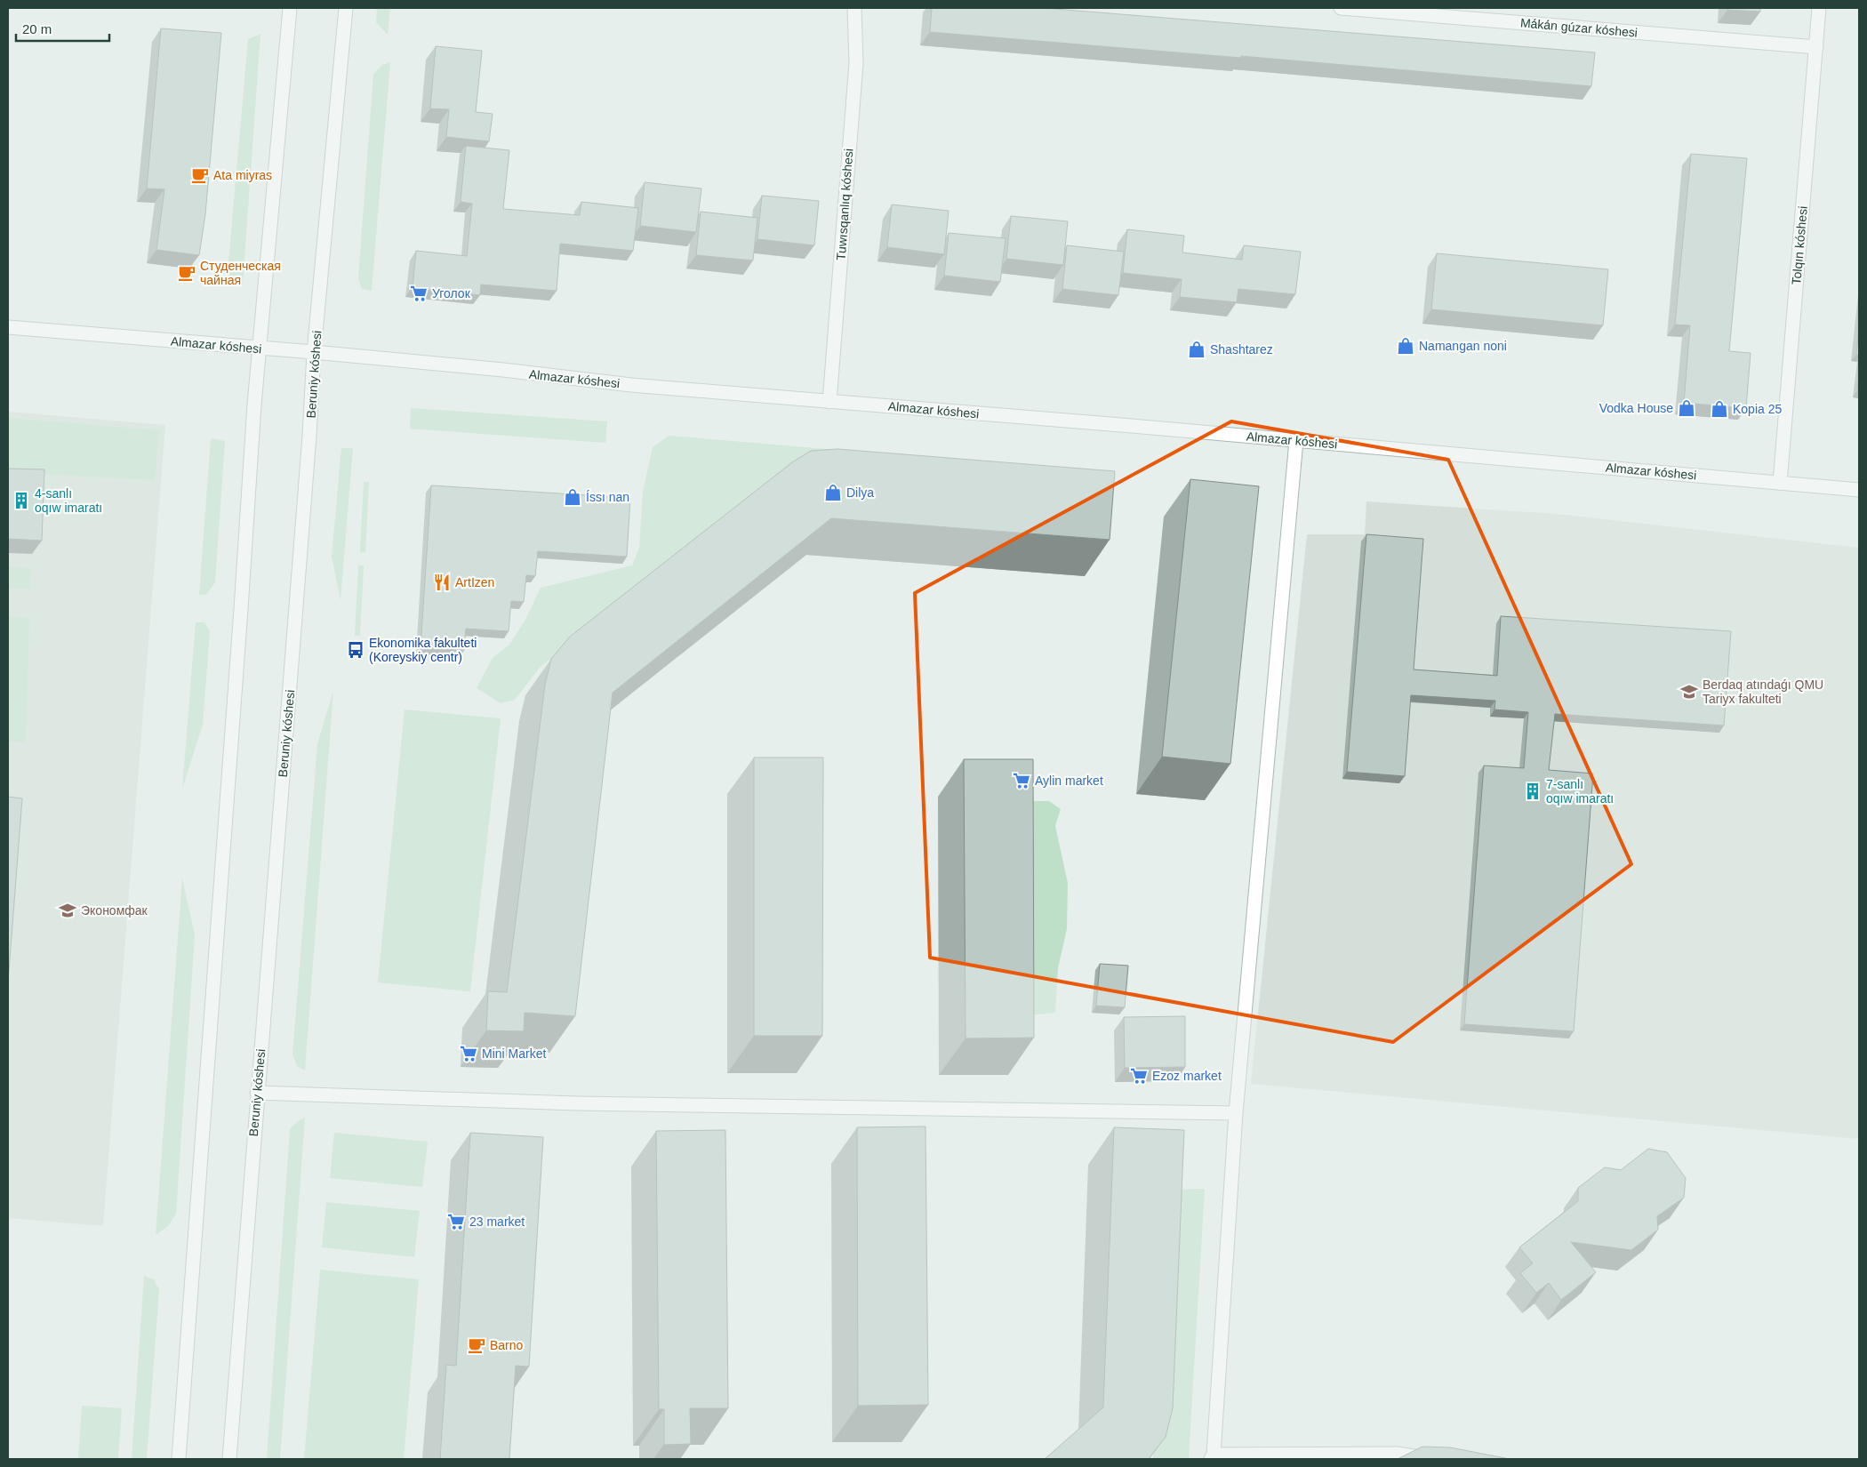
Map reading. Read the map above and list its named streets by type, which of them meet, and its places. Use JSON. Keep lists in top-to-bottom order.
{
  "streets": {
    "street": [
      "Mákán gúzar kóshesi",
      "Tuwısqanlıq kóshesi",
      "Tolqın kóshesi",
      "Almazar kóshesi",
      "Beruniy kóshesi"
    ]
  },
  "crossings": [
    ["Mákán gúzar kóshesi", "Tolqın kóshesi"],
    ["Tuwısqanlıq kóshesi", "Almazar kóshesi"],
    ["Tolqın kóshesi", "Almazar kóshesi"],
    ["Almazar kóshesi", "Beruniy kóshesi"]
  ],
  "places": {
    "cafe": ["Ata miyras", "Студенческая чайная", "Barno"],
    "supermarket": [
      "Уголок",
      "Aylin market",
      "Mini Market",
      "Ezoz market",
      "23 market"
    ],
    "shop": [
      "Namangan noni",
      "Shashtarez",
      "Vodka House",
      "Kopia 25",
      "Dilya",
      "Íssı nan"
    ],
    "building": ["4-sanlı oqıw imaratı", "7-sanlı oqıw imaratı"],
    "restaurant": ["ArtIzen"],
    "bus stop": ["Ekonomika fakulteti (Koreyskiy centr)"],
    "school or university": ["Berdaq atındaǵı QMU Tariyx fakulteti", "Экономфак"]
  },
  "scale_bar": "20 m"
}
